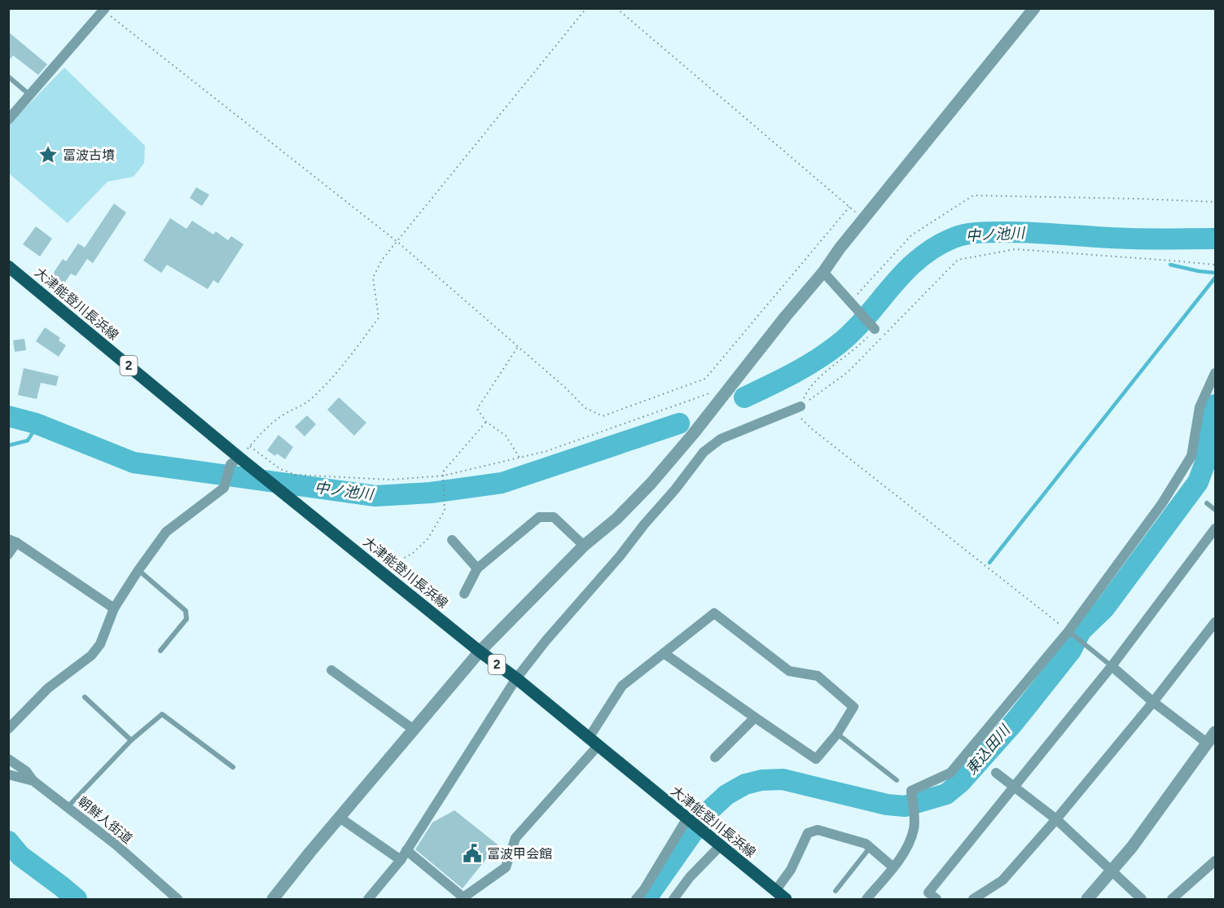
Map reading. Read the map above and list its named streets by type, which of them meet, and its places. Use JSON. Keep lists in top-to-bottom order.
{
  "streets": {
    "main road": ["大津能登川長浜線", "2"],
    "street": ["朝鮮人街道"]
  },
  "water": ["中ノ池川", "東込田川"],
  "places": {
    "place": ["冨波古墳"],
    "public building": ["冨波甲会館"]
  }
}
